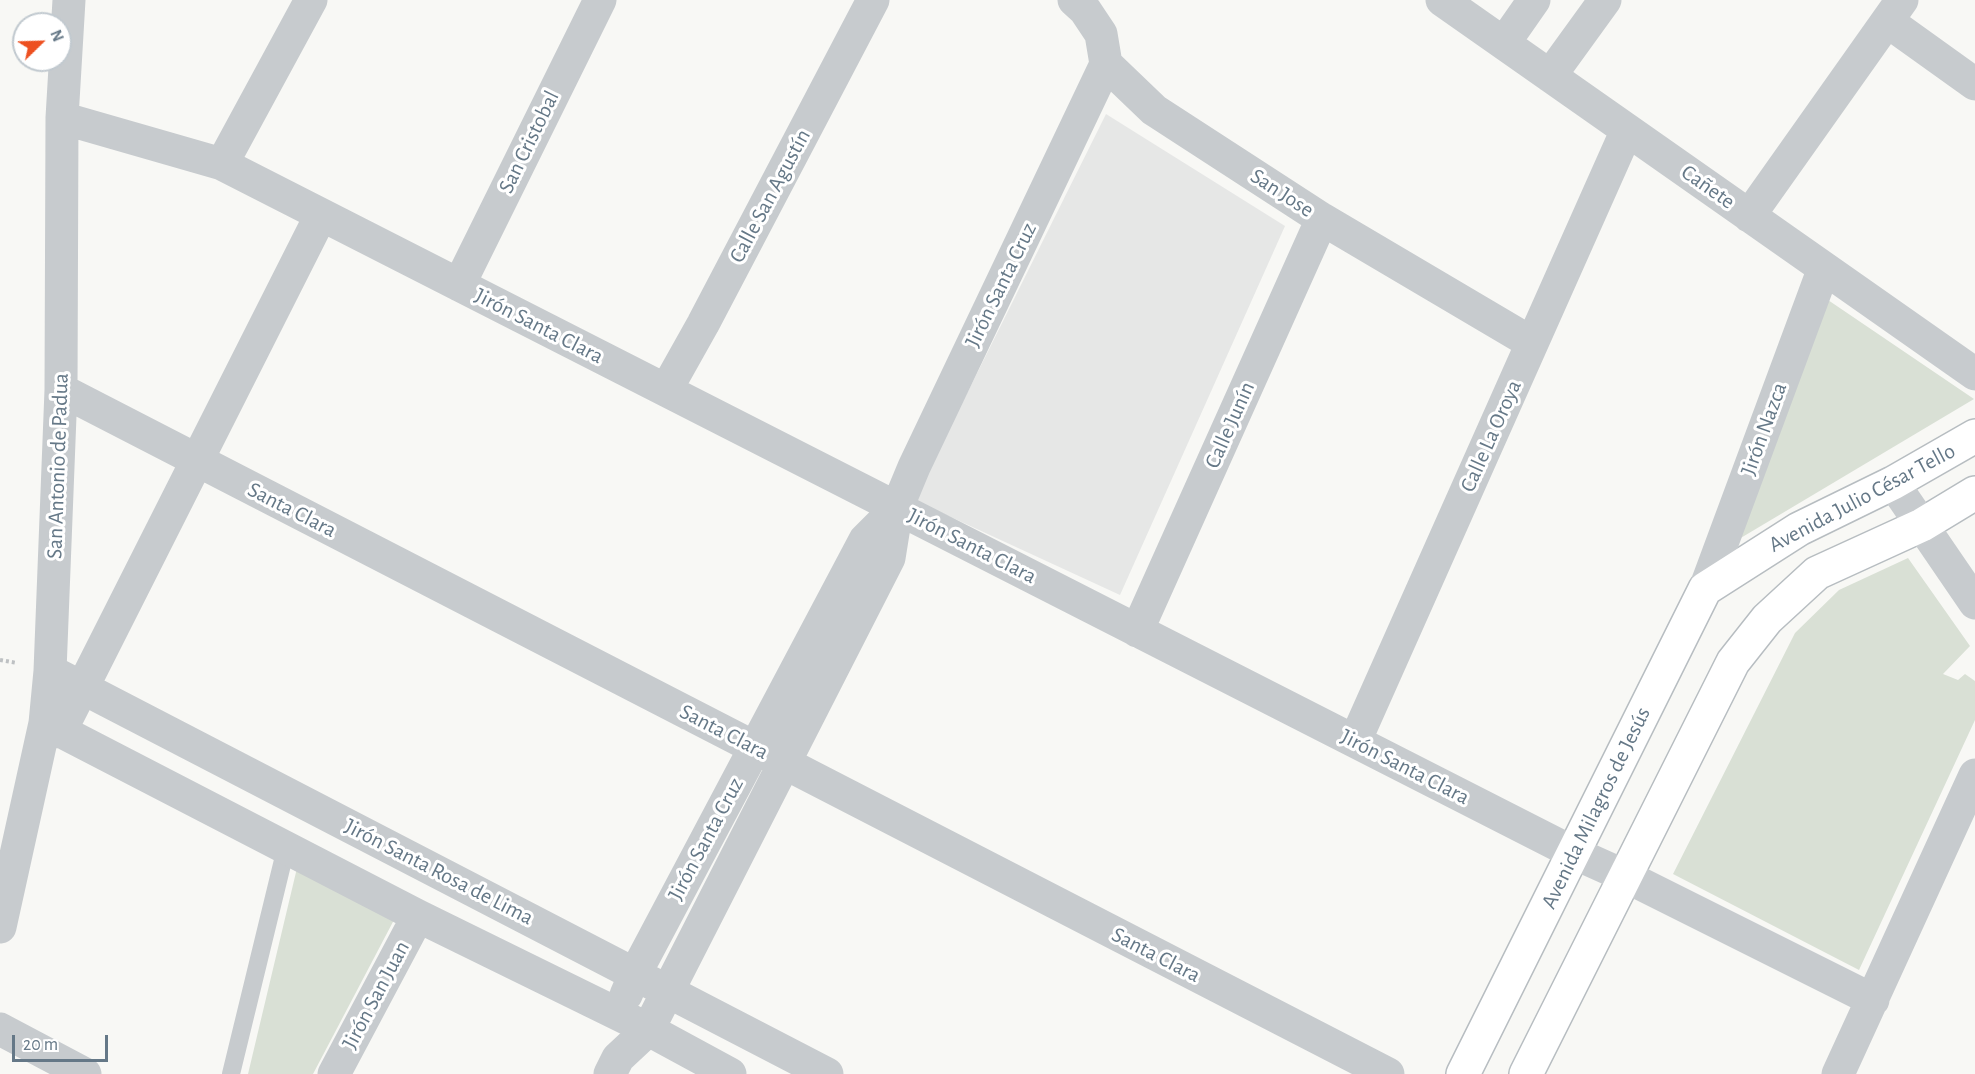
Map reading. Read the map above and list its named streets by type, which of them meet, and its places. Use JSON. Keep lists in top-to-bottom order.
{
  "streets": {
    "street": [
      "San Cristobal",
      "Cañete",
      "San Jose",
      "Calle San Agustín",
      "Jirón Santa Cruz",
      "Jirón Santa Clara",
      "Calle Junín",
      "Jirón Nazca",
      "Calle La Oroya",
      "San Antonio de Padua",
      "Avenida Julio César Tello",
      "Santa Clara",
      "Avenida Milagros de Jesús",
      "Jirón Santa Rosa de Lima",
      "Jirón San Juan"
    ]
  },
  "crossings": [
    ["San Cristobal", "Jirón Santa Clara"],
    ["Cañete", "Jirón Nazca"],
    ["Cañete", "Calle La Oroya"],
    ["San Jose", "Jirón Santa Cruz"],
    ["San Jose", "Calle Junín"],
    ["San Jose", "Calle La Oroya"],
    ["Calle San Agustín", "Jirón Santa Clara"],
    ["Jirón Santa Cruz", "Jirón Santa Clara"],
    ["Jirón Santa Cruz", "Santa Clara"],
    ["Jirón Santa Cruz", "Jirón Santa Rosa de Lima"],
    ["Jirón Santa Clara", "Calle Junín"],
    ["Jirón Santa Clara", "Calle La Oroya"],
    ["Jirón Santa Clara", "San Antonio de Padua"],
    ["Jirón Santa Clara", "Avenida Julio César Tello"],
    ["Jirón Santa Clara", "Avenida Milagros de Jesús"],
    ["Jirón Nazca", "Avenida Milagros de Jesús"],
    ["San Antonio de Padua", "Santa Clara"],
    ["San Antonio de Padua", "Jirón Santa Rosa de Lima"],
    ["Avenida Julio César Tello", "Avenida Milagros de Jesús"]
  ],
  "scale_bar": "20 m",
  "north": "top right"
}
